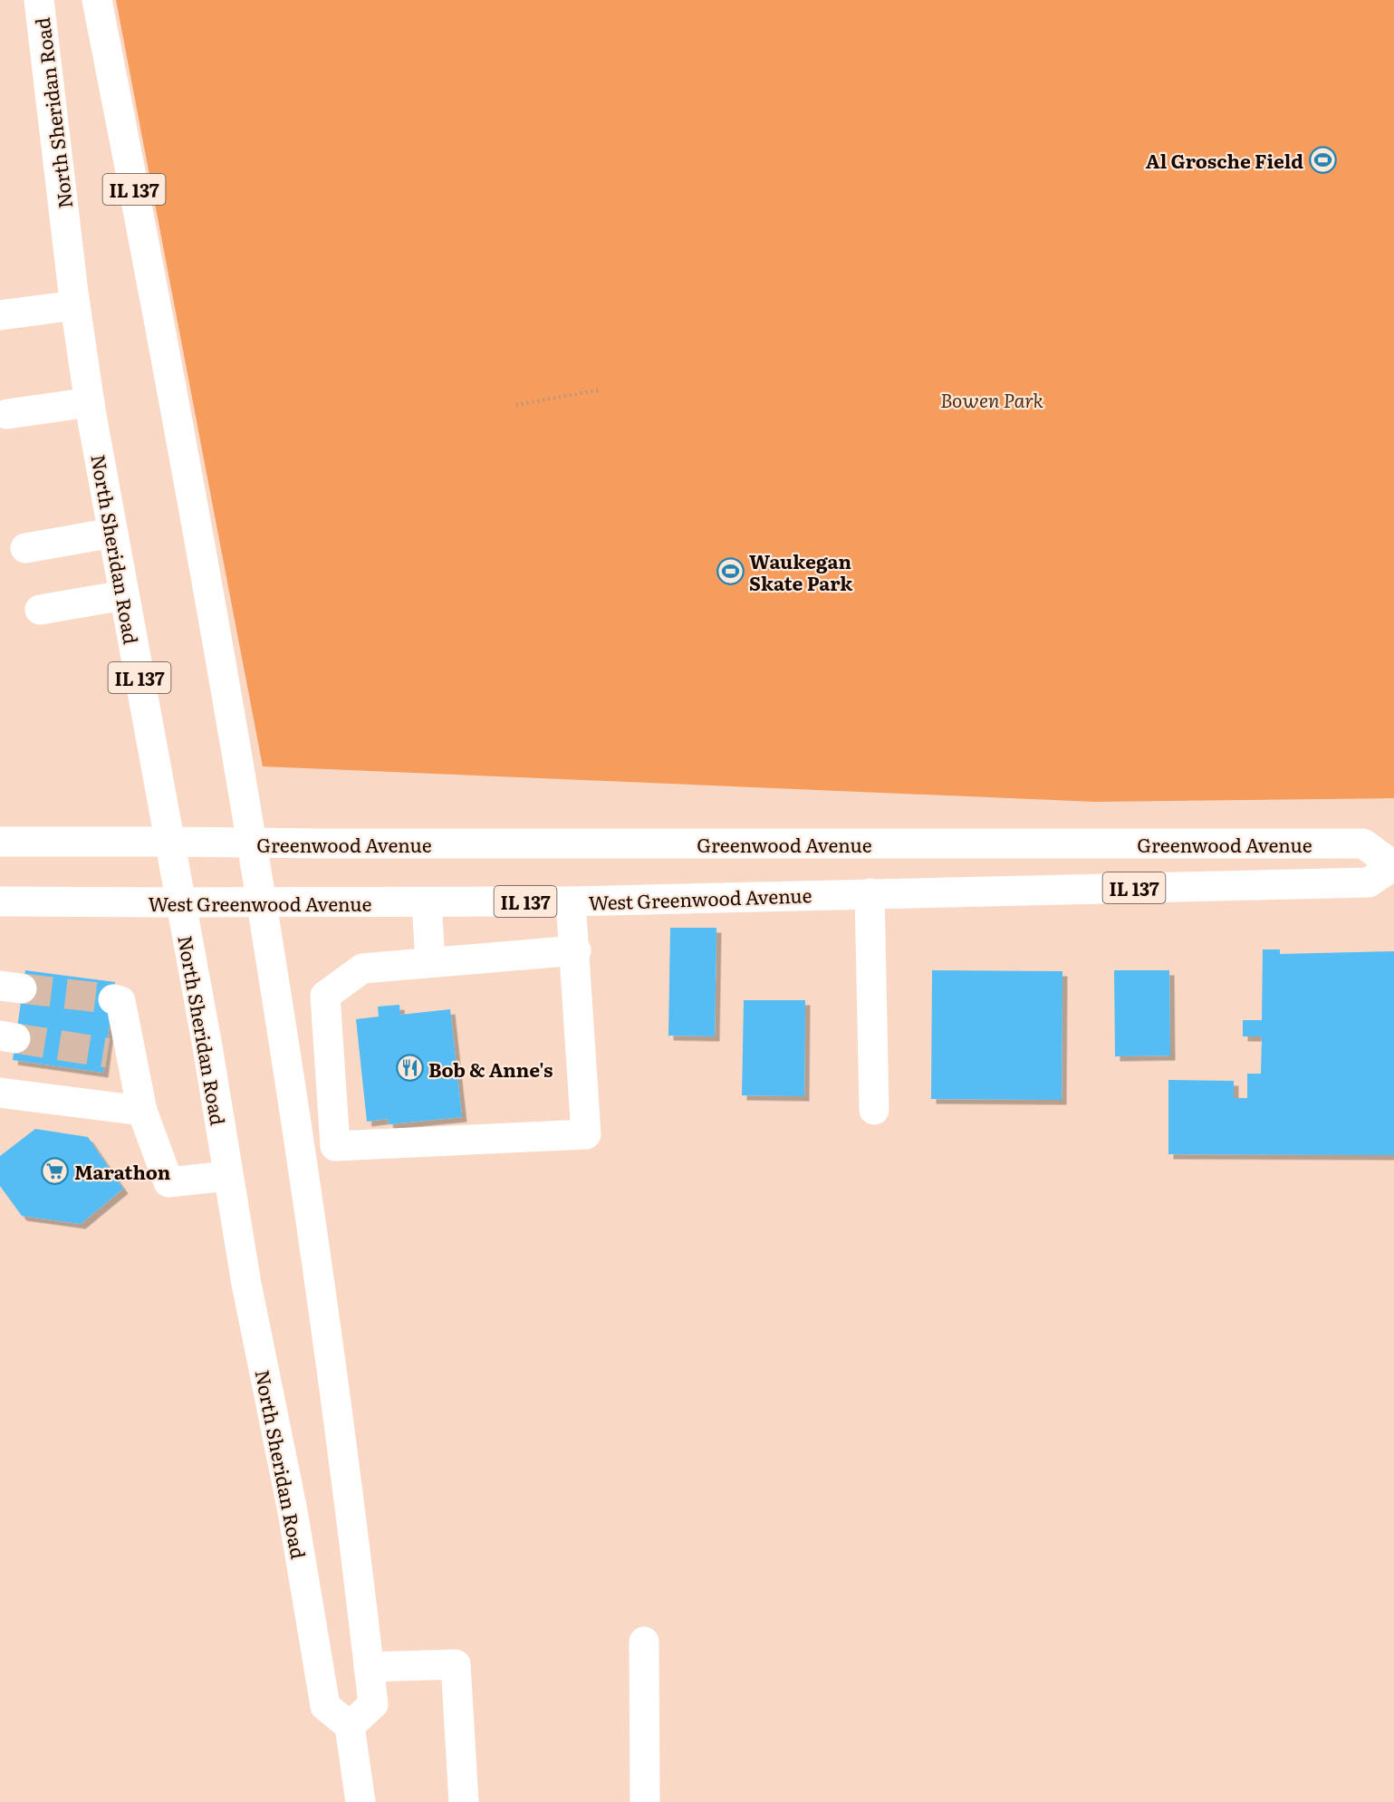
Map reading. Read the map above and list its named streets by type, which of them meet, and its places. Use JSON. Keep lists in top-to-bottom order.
{
  "streets": {
    "main road": [
      "North Sheridan Road",
      "IL 137",
      "Greenwood Avenue",
      "West Greenwood Avenue"
    ]
  },
  "crossings": [
    ["North Sheridan Road", "Greenwood Avenue"],
    ["North Sheridan Road", "West Greenwood Avenue"],
    ["IL 137", "Greenwood Avenue"],
    ["Greenwood Avenue", "West Greenwood Avenue"]
  ],
  "parks": ["Bowen Park"],
  "places": {
    "sports": ["Al Grosche Field", "Waukegan Skate Park"],
    "restaurant": ["Bob & Anne's"],
    "supermarket": ["Marathon"]
  }
}
